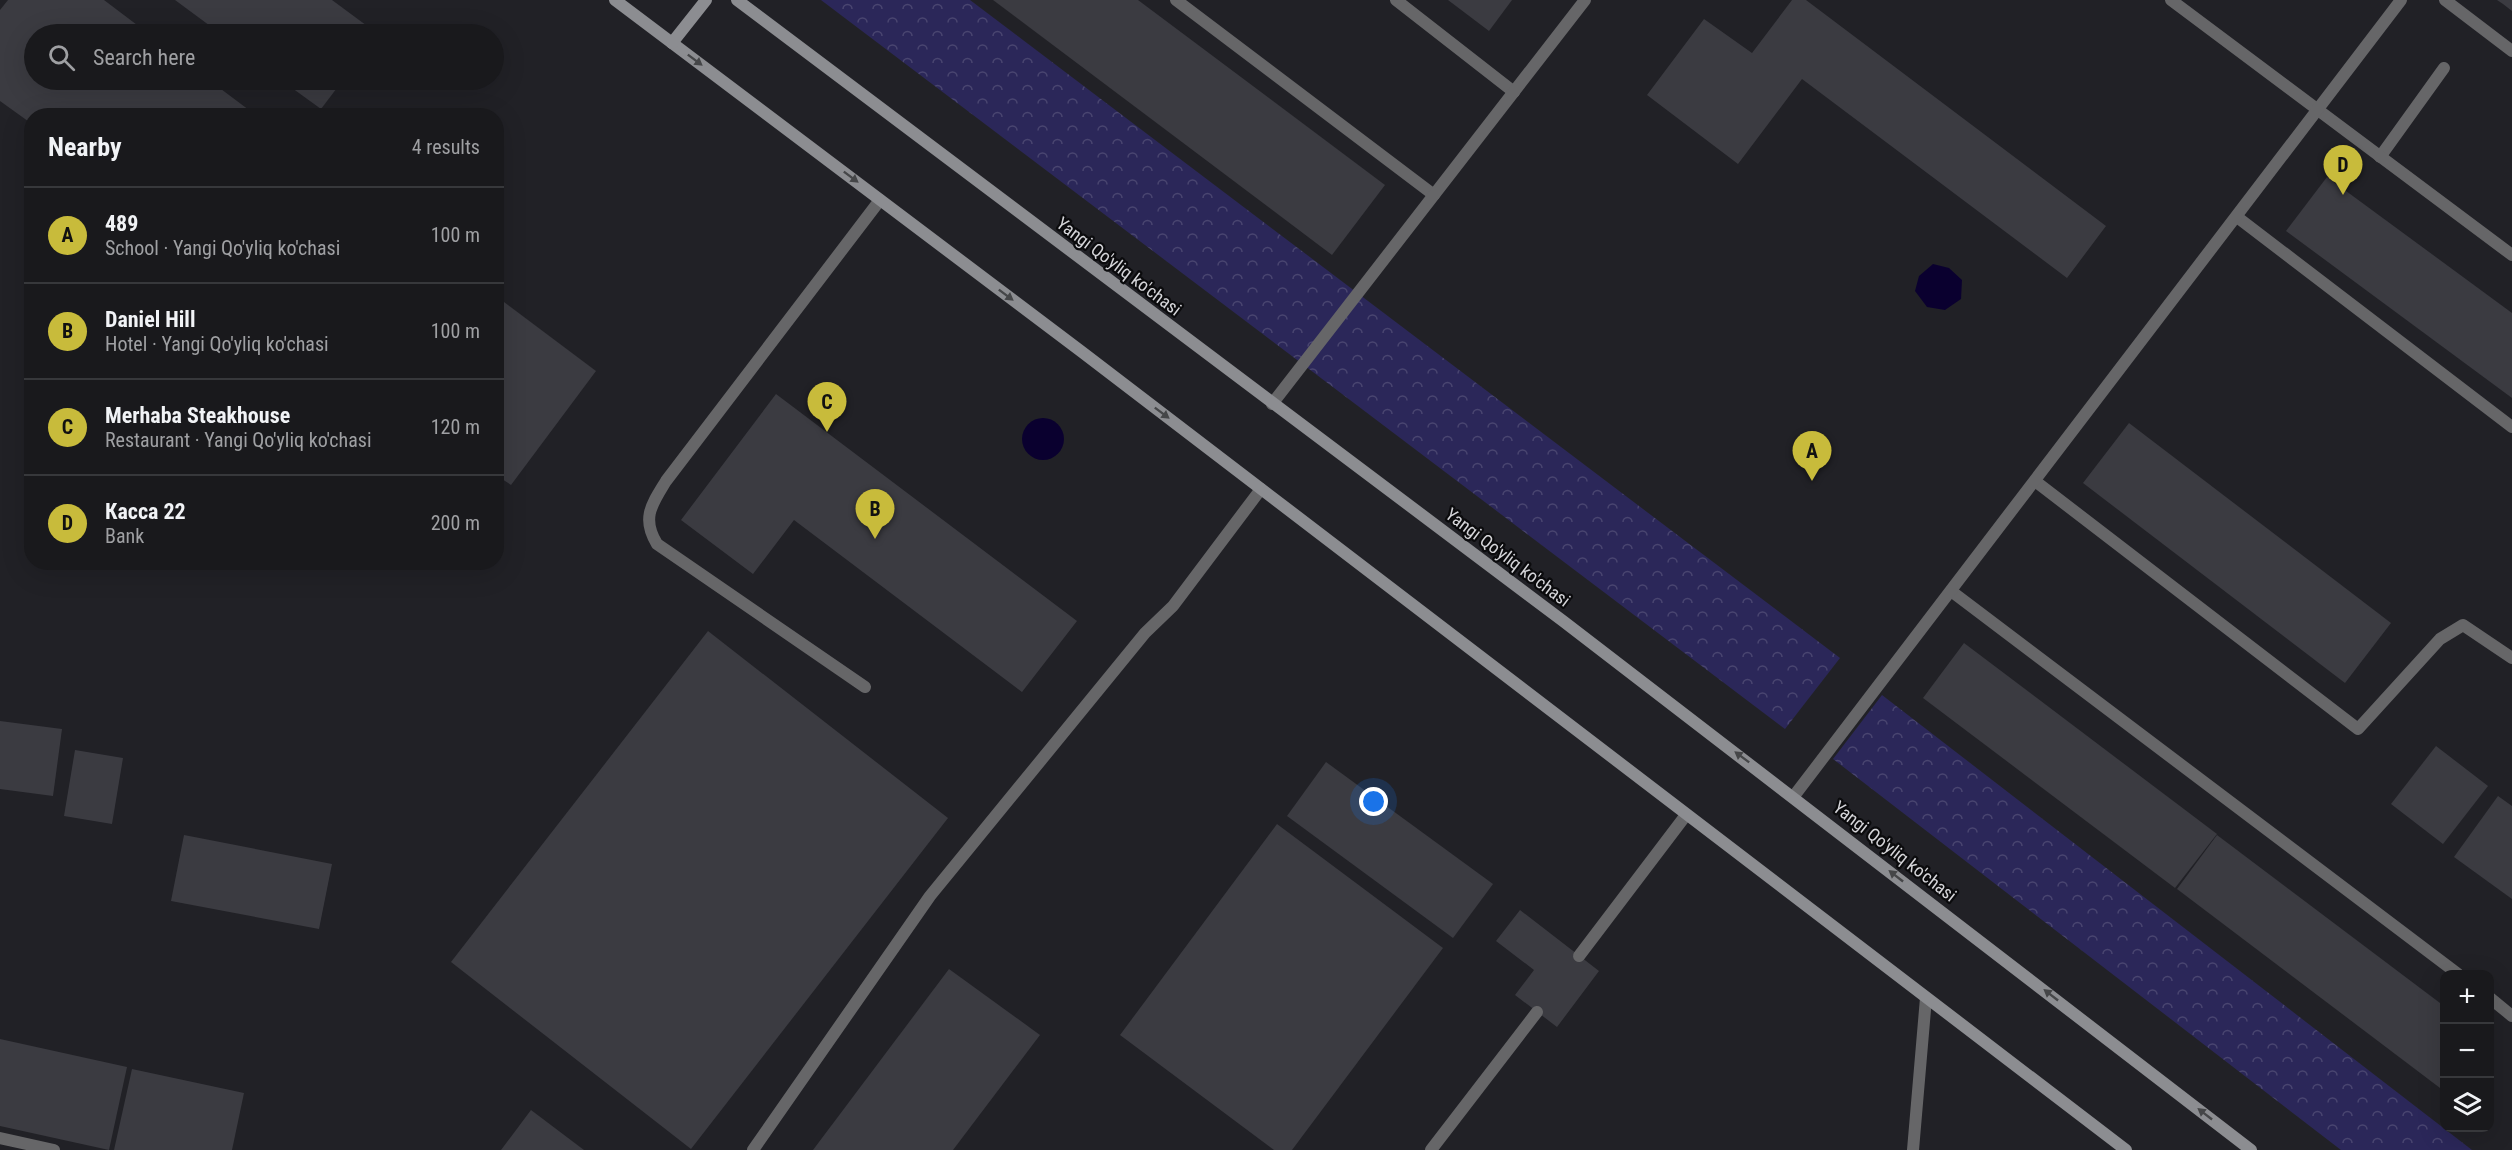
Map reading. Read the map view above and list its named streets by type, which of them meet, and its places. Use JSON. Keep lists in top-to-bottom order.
{
  "streets": {
    "main road": ["Yangi Qo'yliq ko'chasi"]
  },
  "page": {
    "search": "Search here",
    "heading": ["Nearby", "4 results"],
    "pins": [
      "D",
      "C",
      "A",
      "B"
    ],
    "list": [
      {
        "mark": "A",
        "name": "489",
        "note": "School · Yangi Qo'yliq ko'chasi",
        "value": "100 m"
      },
      {
        "mark": "B",
        "name": "Daniel Hill",
        "note": "Hotel · Yangi Qo'yliq ko'chasi",
        "value": "100 m"
      },
      {
        "mark": "C",
        "name": "Merhaba Steakhouse",
        "note": "Restaurant · Yangi Qo'yliq ko'chasi",
        "value": "120 m"
      },
      {
        "mark": "D",
        "name": "Касса 22",
        "note": "Bank",
        "value": "200 m"
      }
    ],
    "map_buttons": ["+", "−"]
  }
}
